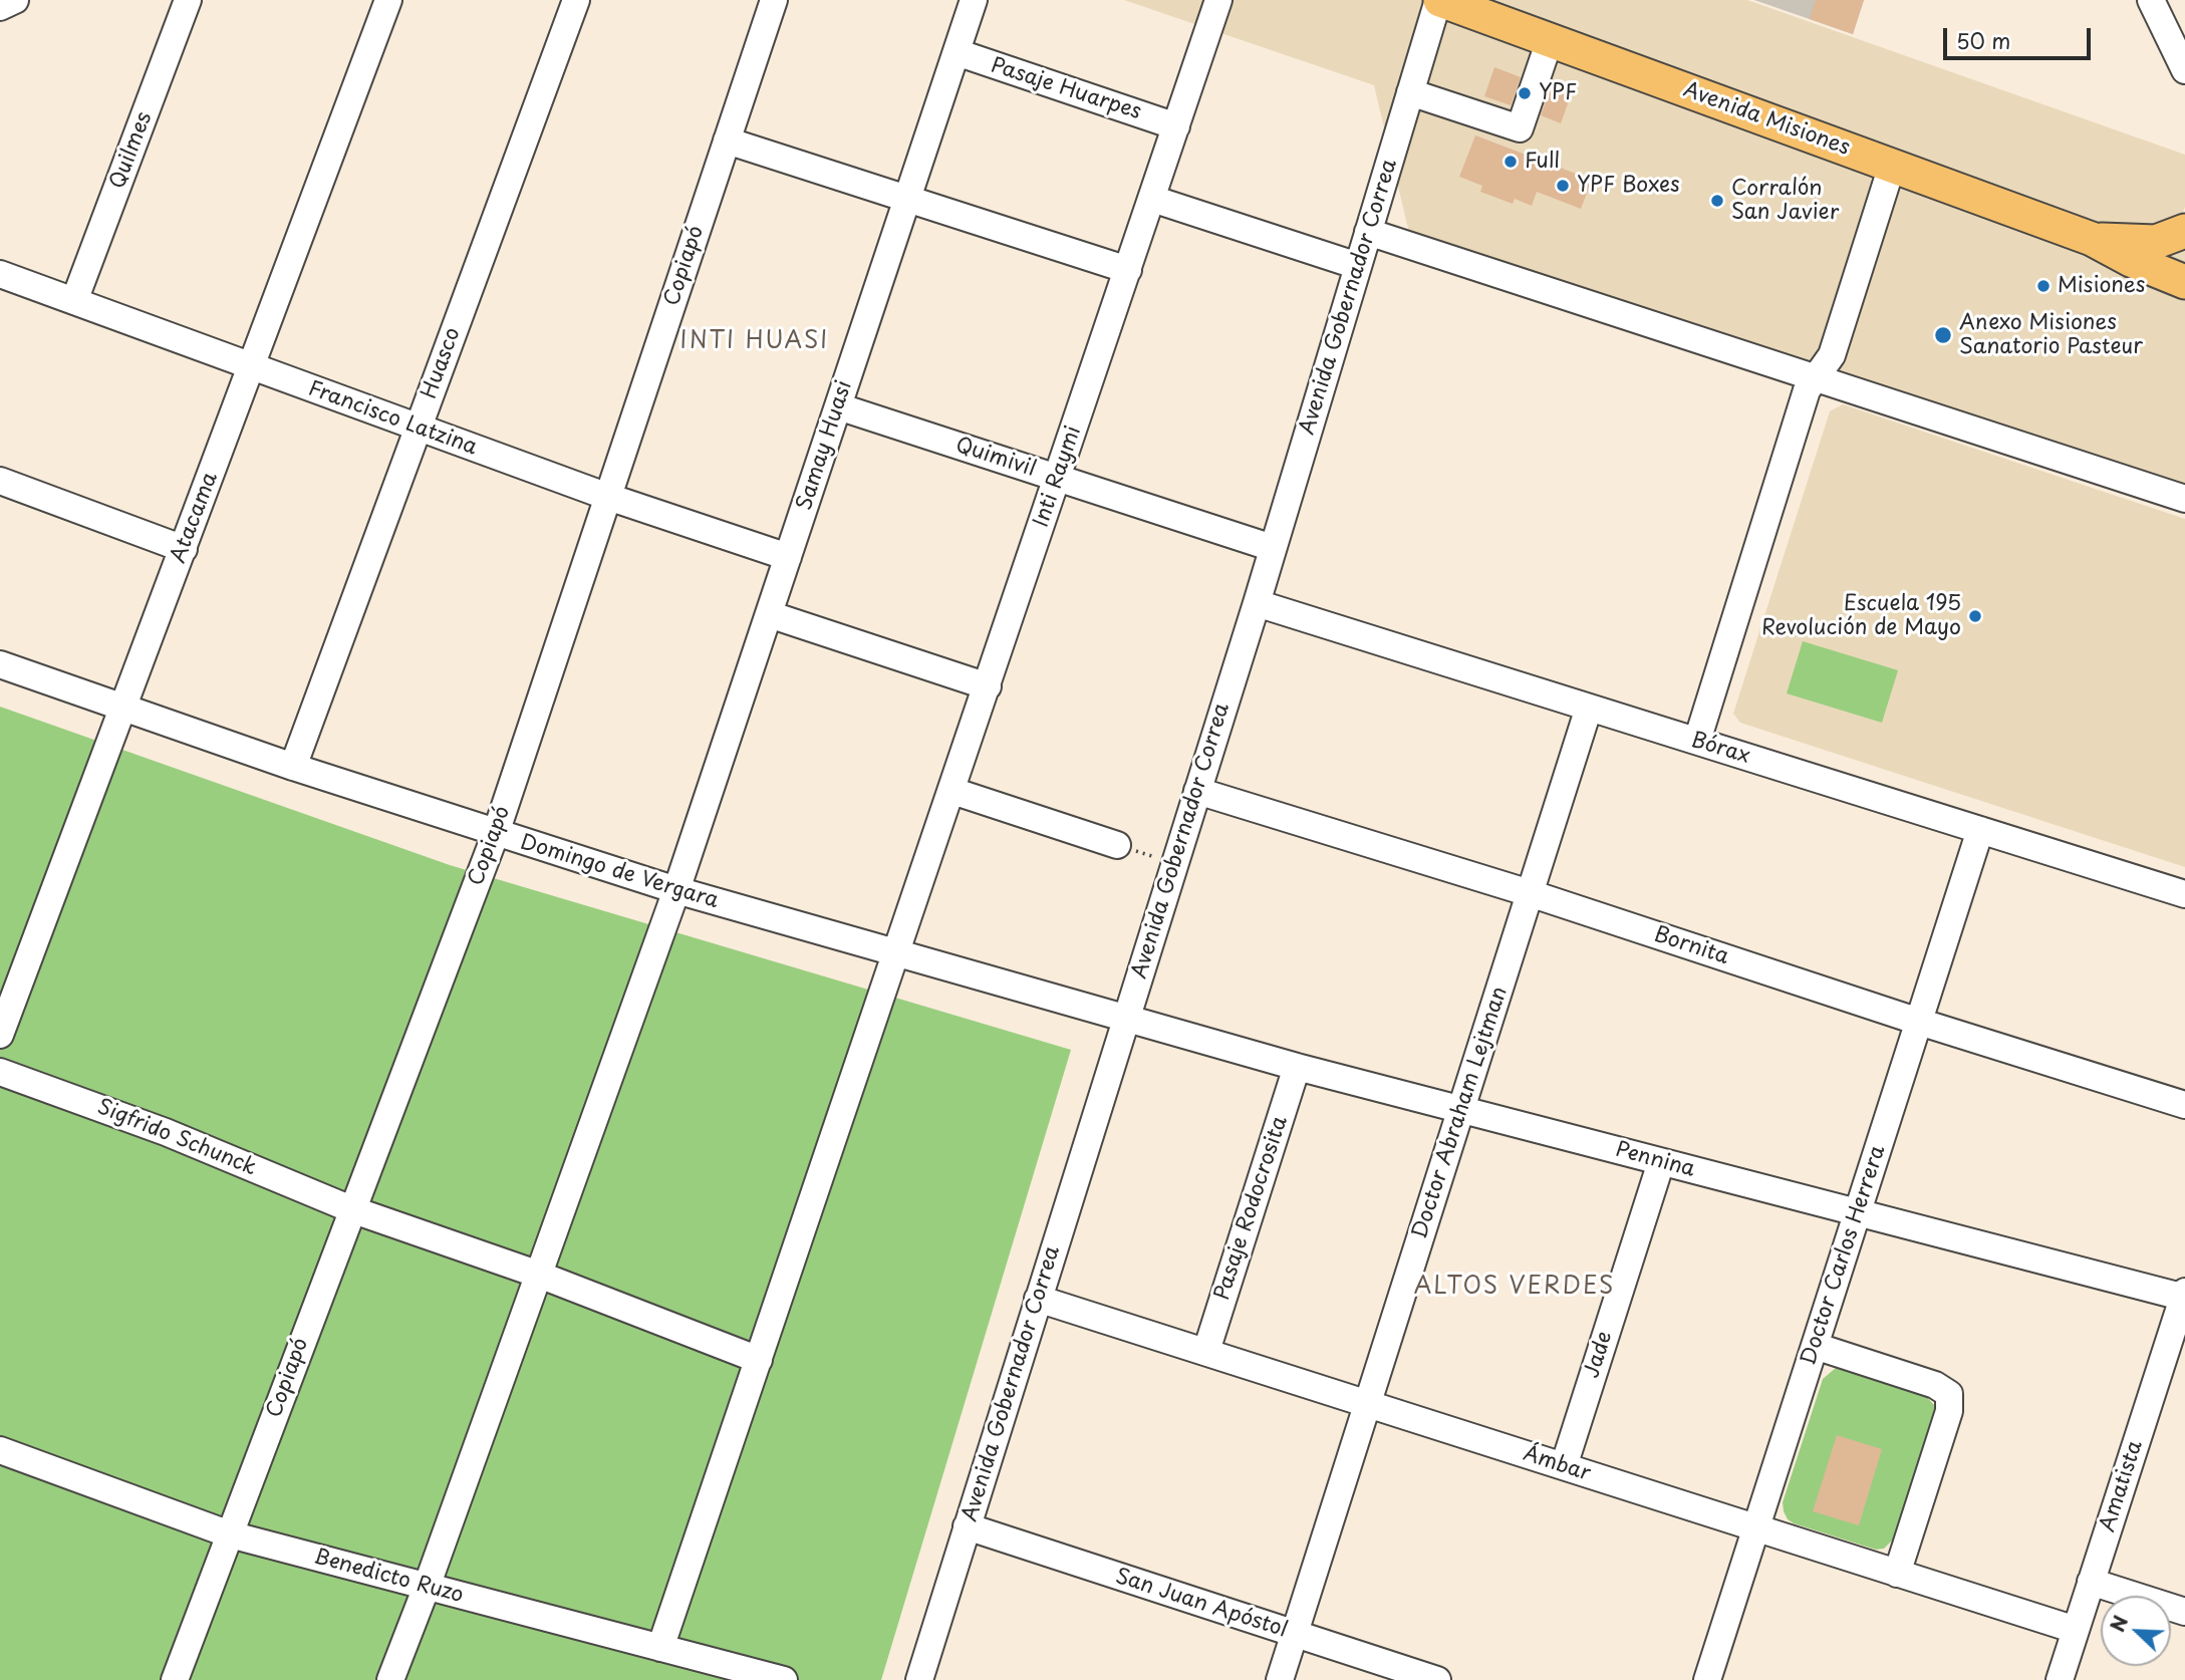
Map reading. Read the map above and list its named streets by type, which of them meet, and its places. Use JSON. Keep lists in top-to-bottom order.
{
  "streets": {
    "main road": ["Avenida Misiones"],
    "street": [
      "Pasaje Huarpes",
      "Quilmes",
      "Copiapó",
      "Avenida Gobernador Correa",
      "Huasco",
      "Francisco Latzina",
      "Samay Huasi",
      "Quimivil",
      "Inti Raymi",
      "Atacama",
      "Bórax",
      "Domingo de Vergara",
      "Bornita",
      "Doctor Abraham Lejtman",
      "Sigfrido Schunck",
      "Pennina",
      "Pasaje Rodocrosita",
      "Doctor Carlos Herrera",
      "Jade",
      "Ámbar",
      "Amatista",
      "Benedicto Ruzo",
      "San Juan Apóstol"
    ]
  },
  "crossings": [
    ["Pasaje Huarpes", "Samay Huasi"],
    ["Pasaje Huarpes", "Inti Raymi"],
    ["Avenida Misiones", "Avenida Gobernador Correa"],
    ["Quilmes", "Francisco Latzina"],
    ["Copiapó", "Francisco Latzina"],
    ["Copiapó", "Domingo de Vergara"],
    ["Copiapó", "Sigfrido Schunck"],
    ["Copiapó", "Benedicto Ruzo"],
    ["Avenida Gobernador Correa", "Quimivil"],
    ["Avenida Gobernador Correa", "Bórax"],
    ["Avenida Gobernador Correa", "Domingo de Vergara"],
    ["Avenida Gobernador Correa", "Bornita"],
    ["Avenida Gobernador Correa", "Pennina"],
    ["Avenida Gobernador Correa", "Ámbar"],
    ["Avenida Gobernador Correa", "San Juan Apóstol"],
    ["Huasco", "Francisco Latzina"],
    ["Huasco", "Domingo de Vergara"],
    ["Francisco Latzina", "Samay Huasi"],
    ["Francisco Latzina", "Atacama"],
    ["Samay Huasi", "Quimivil"],
    ["Samay Huasi", "Domingo de Vergara"],
    ["Samay Huasi", "Sigfrido Schunck"],
    ["Samay Huasi", "Benedicto Ruzo"],
    ["Quimivil", "Inti Raymi"],
    ["Inti Raymi", "Domingo de Vergara"],
    ["Inti Raymi", "Sigfrido Schunck"],
    ["Inti Raymi", "Benedicto Ruzo"],
    ["Atacama", "Domingo de Vergara"],
    ["Bórax", "Doctor Abraham Lejtman"],
    ["Bórax", "Doctor Carlos Herrera"],
    ["Domingo de Vergara", "Pennina"],
    ["Bornita", "Doctor Abraham Lejtman"],
    ["Bornita", "Doctor Carlos Herrera"],
    ["Doctor Abraham Lejtman", "Pennina"],
    ["Doctor Abraham Lejtman", "Ámbar"],
    ["Doctor Abraham Lejtman", "San Juan Apóstol"],
    ["Pennina", "Pasaje Rodocrosita"],
    ["Pennina", "Doctor Carlos Herrera"],
    ["Pennina", "Jade"],
    ["Pennina", "Amatista"],
    ["Pasaje Rodocrosita", "Ámbar"],
    ["Doctor Carlos Herrera", "Ámbar"],
    ["Jade", "Ámbar"],
    ["Ámbar", "Amatista"]
  ],
  "districts": ["INTI HUASI", "ALTOS VERDES"],
  "places": [
    "YPF",
    "Full",
    "YPF Boxes",
    "Corralón San Javier",
    "Misiones",
    "Anexo Misiones Sanatorio Pasteur",
    "Escuela 195 Revolución de Mayo"
  ],
  "scale_bar": "50 m",
  "north": "top left"
}
